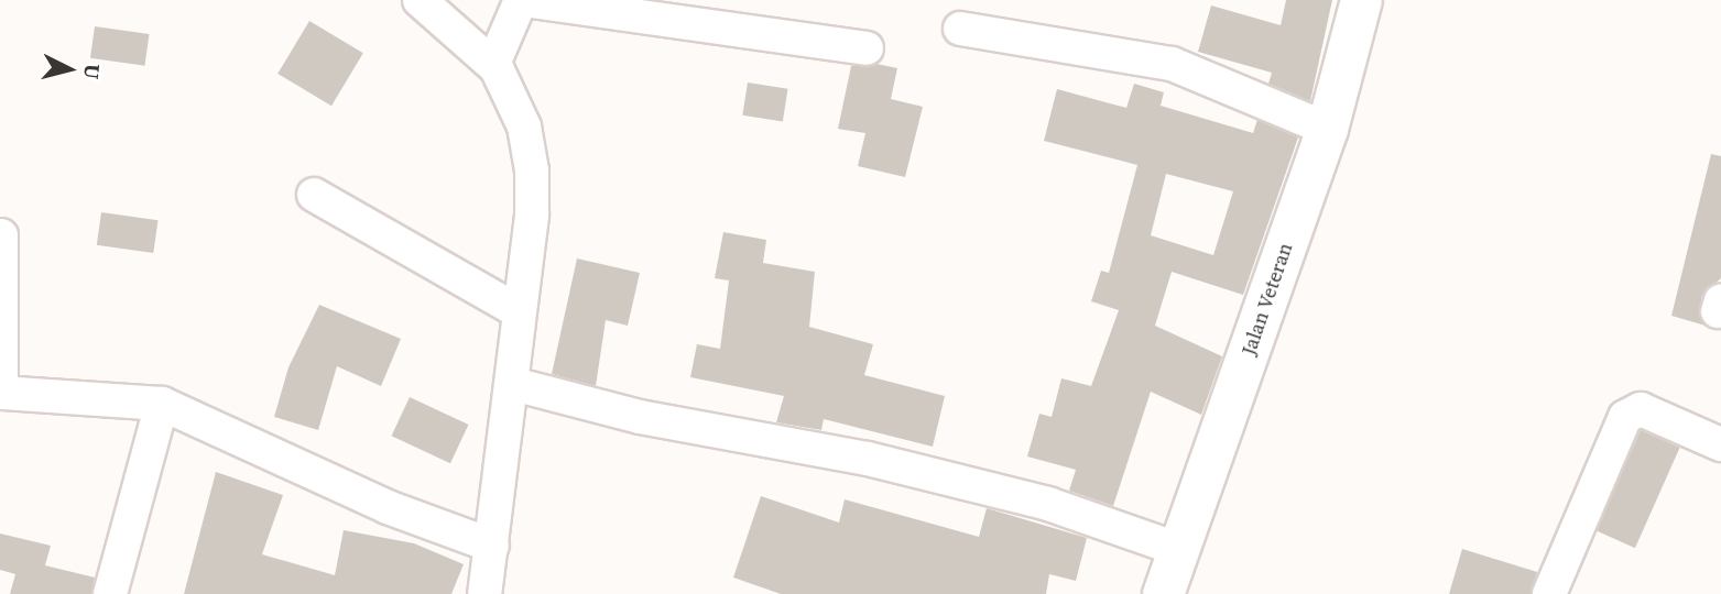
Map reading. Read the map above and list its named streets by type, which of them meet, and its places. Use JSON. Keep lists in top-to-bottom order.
{
  "streets": {
    "street": ["Jalan Veteran"]
  },
  "north": "right"
}
